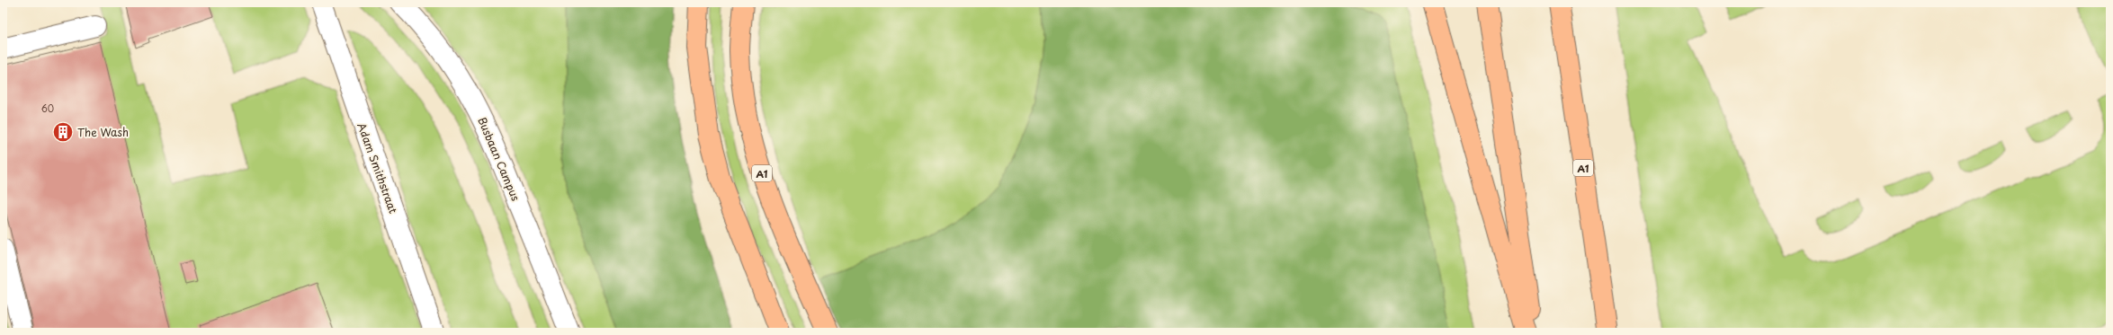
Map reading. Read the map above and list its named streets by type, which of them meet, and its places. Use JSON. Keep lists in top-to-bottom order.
{
  "streets": {
    "highway": ["A1"],
    "lane": ["Busbaan Campus", "Adam Smithstraat"]
  },
  "places": {
    "building": ["The Wash"]
  },
  "house_numbers": ["60"]
}
